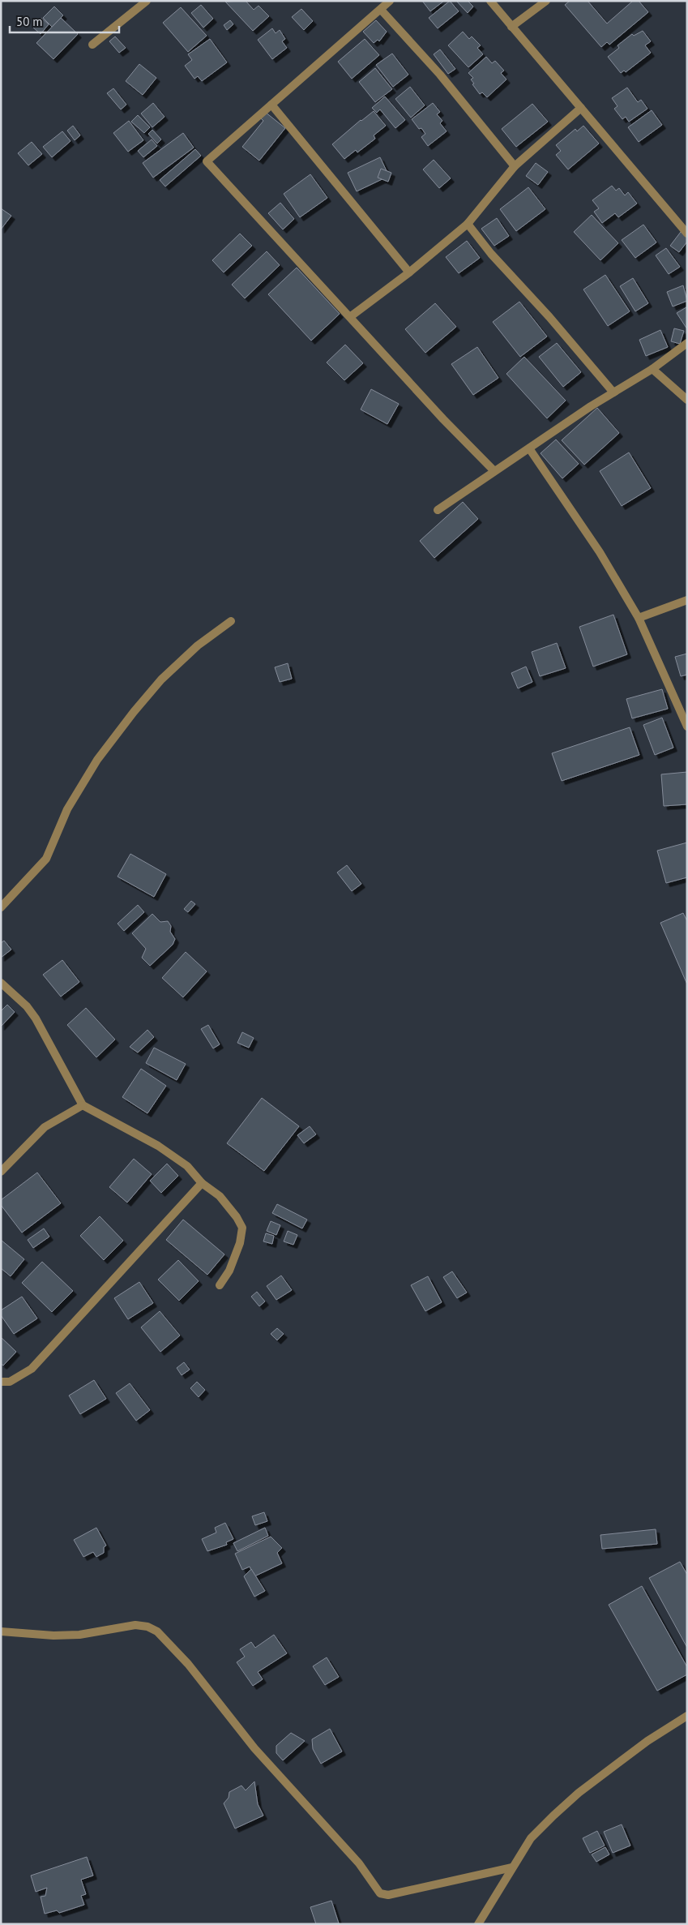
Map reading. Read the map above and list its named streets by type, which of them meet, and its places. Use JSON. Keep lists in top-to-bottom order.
{
  "scale_bar": "50 m"
}
